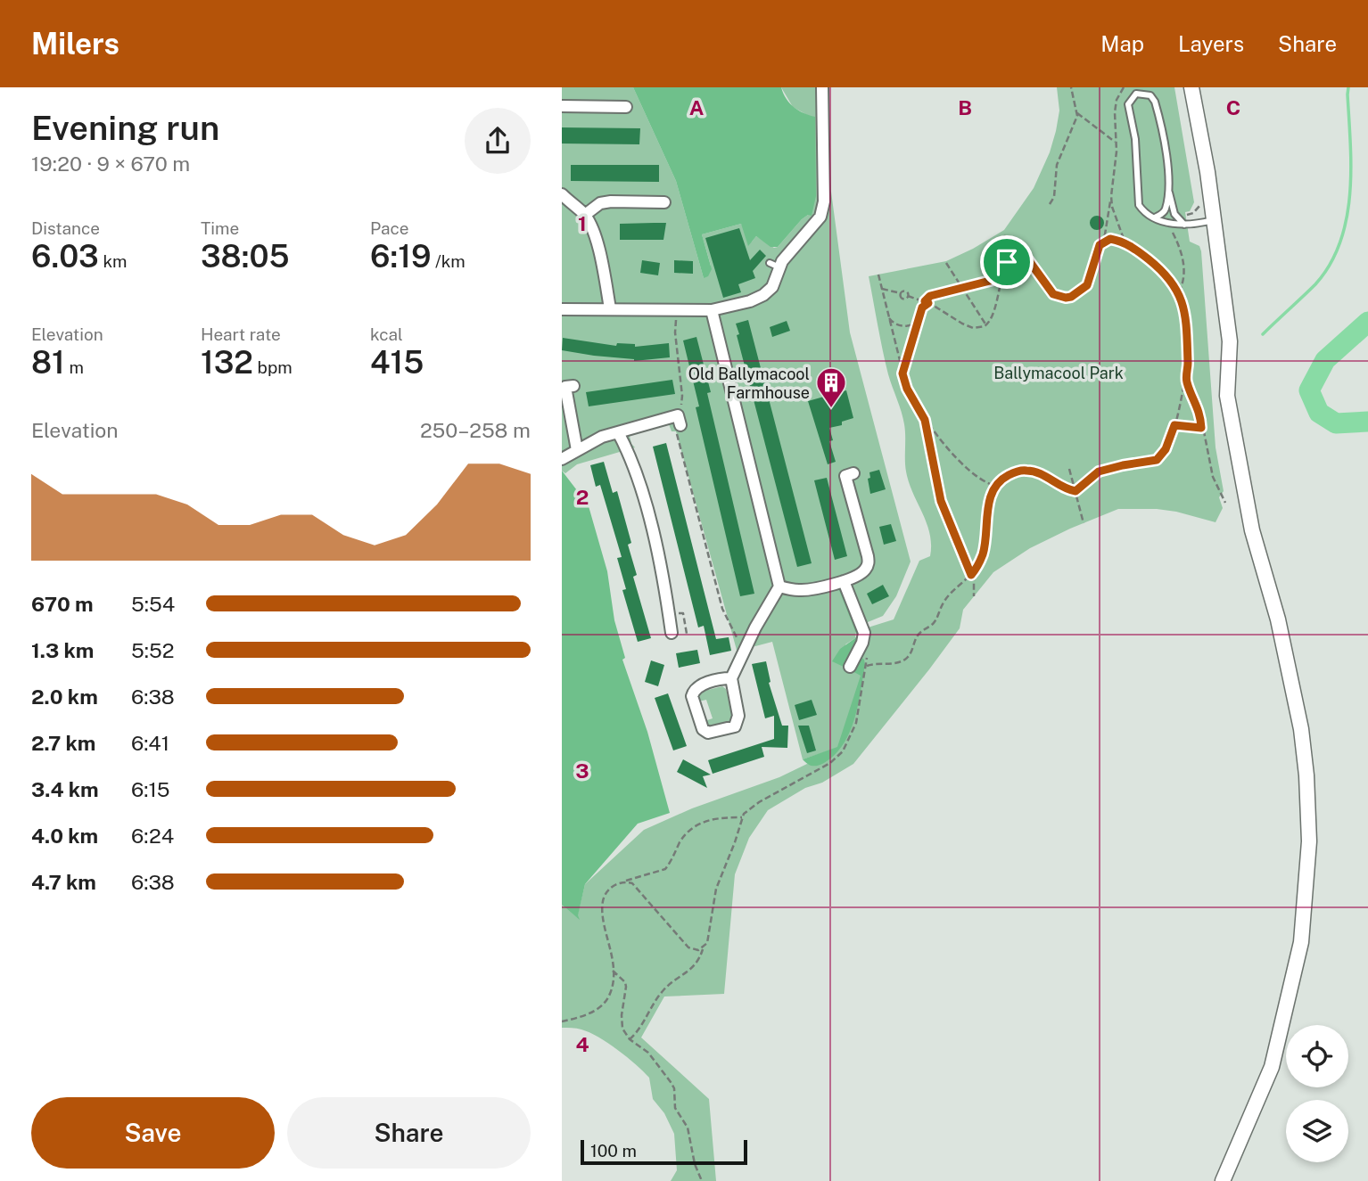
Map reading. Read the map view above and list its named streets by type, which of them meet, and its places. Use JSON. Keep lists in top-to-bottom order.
{
  "parks": ["Ballymacool Park"],
  "places": {
    "building": ["Old Ballymacool Farmhouse"]
  },
  "scale_bar": "100 m",
  "page": {
    "header": "Milers",
    "nav": ["Map", "Layers", "Share"],
    "heading": ["Evening run", "19:20 · 9 × 670 m"],
    "stats": [
      ["Distance", "6.03 km"],
      ["Time", "38:05"],
      ["Pace", "6:19 /km"],
      ["Elevation", "81 m"],
      ["Heart rate", "132 bpm"],
      ["kcal", "415"]
    ],
    "chart": ["Elevation", "250–258 m"],
    "list": [
      {
        "name": "670 m",
        "note": "5:54"
      },
      {
        "name": "1.3 km",
        "note": "5:52"
      },
      {
        "name": "2.0 km",
        "note": "6:38"
      },
      {
        "name": "2.7 km",
        "note": "6:41"
      },
      {
        "name": "3.4 km",
        "note": "6:15"
      },
      {
        "name": "4.0 km",
        "note": "6:24"
      },
      {
        "name": "4.7 km",
        "note": "6:38"
      }
    ],
    "buttons": ["Save", "Share"],
    "scale": "100 m"
  },
  "grid": {
    "columns": ["A", "B", "C"],
    "rows": [
      "1",
      "2",
      "3",
      "4"
    ]
  }
}
